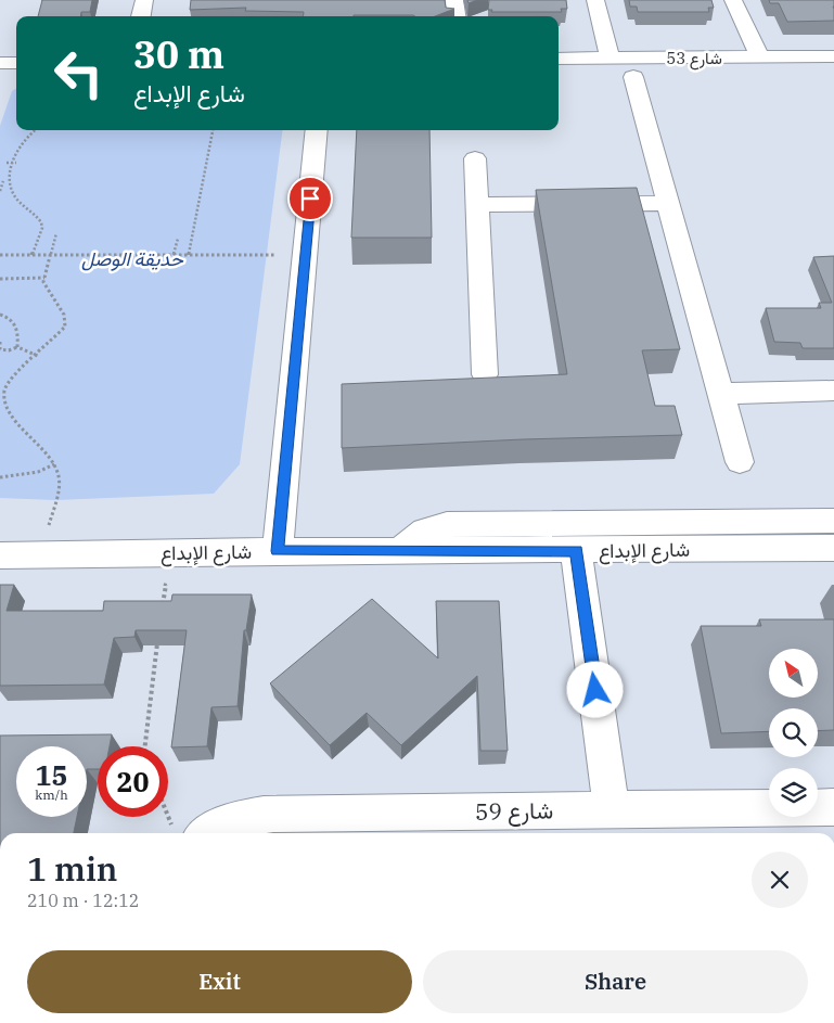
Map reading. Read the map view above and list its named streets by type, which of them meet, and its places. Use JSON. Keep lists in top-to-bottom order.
{
  "streets": {
    "street": ["شارع 53", "شارع الإبداع", "شارع 59"]
  },
  "parks": ["حديقة الوصل"],
  "north": "top left",
  "page": {
    "turn": ["30 m", "شارع الإبداع"],
    "speed": "15 km/h",
    "limit": "20",
    "heading": ["1 min", "210 m · 12:12"],
    "buttons": ["Exit", "Share"]
  }
}
